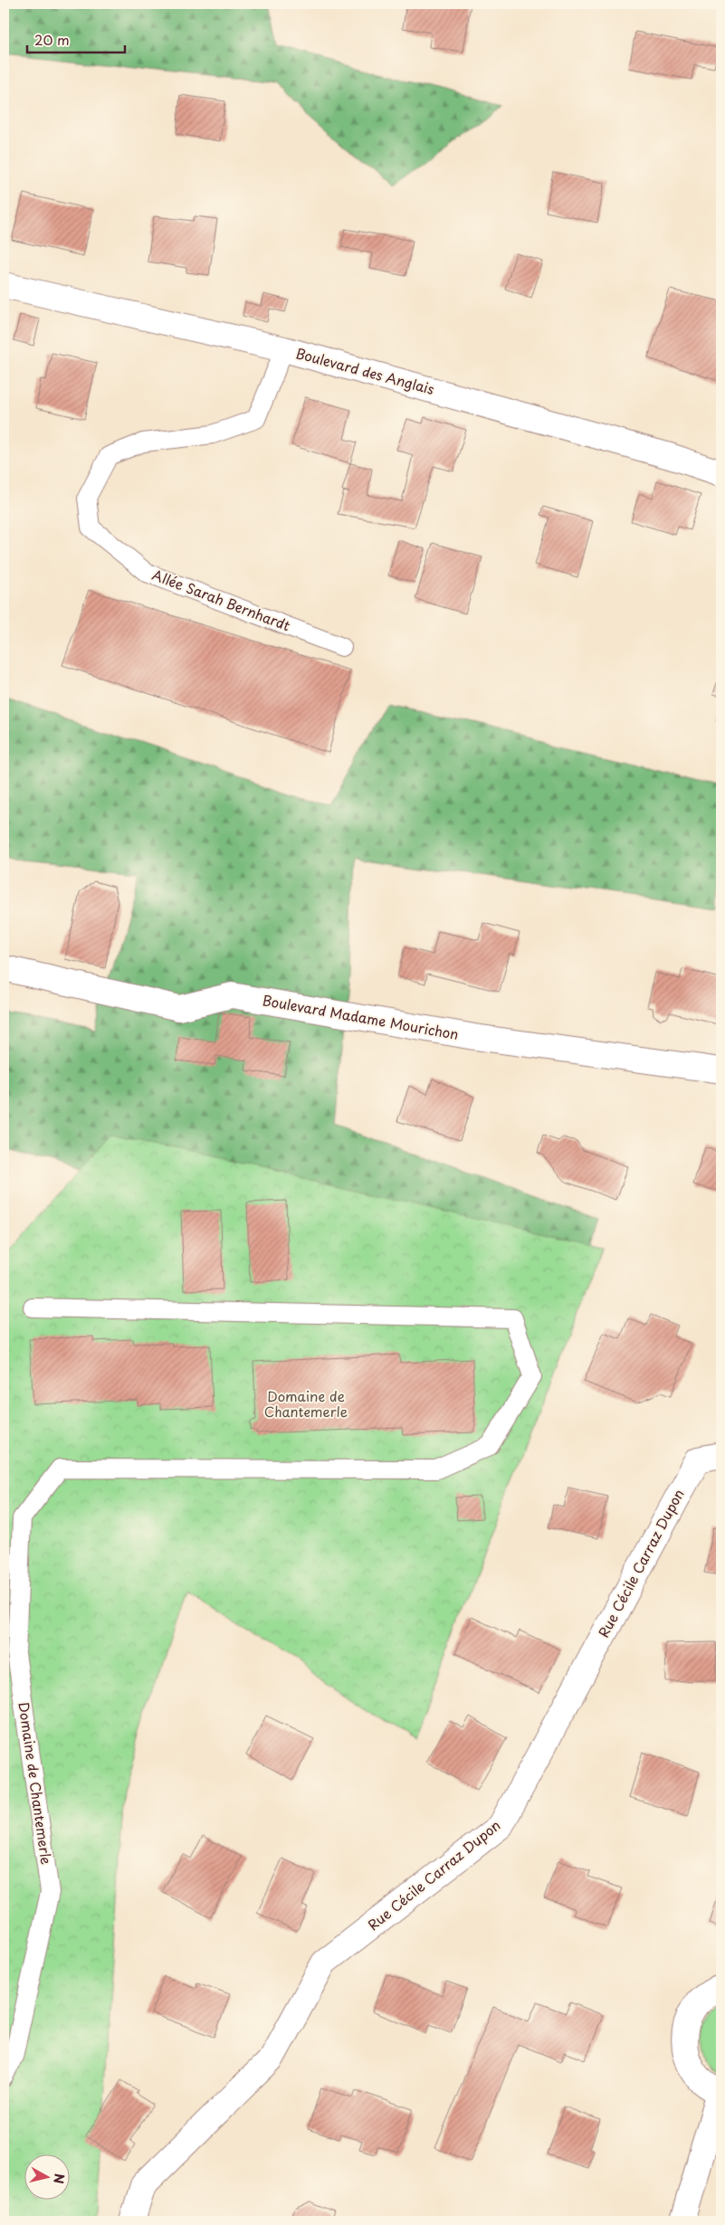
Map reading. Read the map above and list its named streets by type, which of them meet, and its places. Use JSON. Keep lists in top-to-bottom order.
{
  "streets": {
    "street": ["Boulevard des Anglais", "Boulevard Madame Mourichon", "Rue Cécile Carraz Dupon"],
    "lane": ["Allée Sarah Bernhardt", "Domaine de Chantemerle"]
  },
  "crossings": [
    ["Boulevard des Anglais", "Allée Sarah Bernhardt"]
  ],
  "parks": ["Domaine de Chantemerle"],
  "scale_bar": "20 m",
  "north": "right"
}
